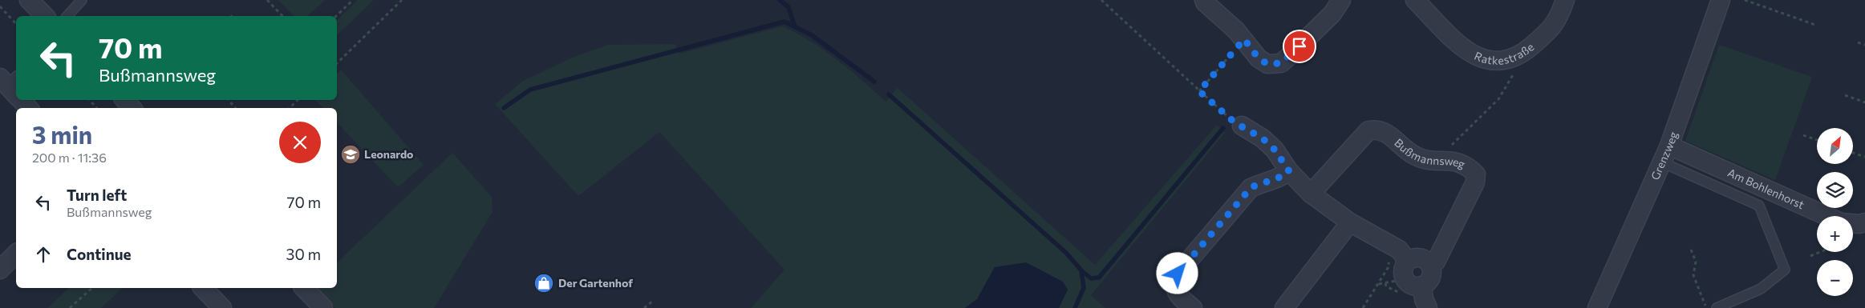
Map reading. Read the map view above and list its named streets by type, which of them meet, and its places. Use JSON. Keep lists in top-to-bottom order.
{
  "streets": {
    "street": [
      "Ratkestraße",
      "Bußmannsweg",
      "Grenzweg",
      "Am Bohlenhorst"
    ]
  },
  "crossings": [
    ["Grenzweg", "Am Bohlenhorst"]
  ],
  "places": {
    "school or university": ["Leonardo"],
    "shop": ["Der Gartenhof"]
  },
  "north": "top right",
  "page": {
    "turn": ["70 m", "Bußmannsweg"],
    "heading": ["3 min", "200 m · 11:36"],
    "map_buttons": ["+", "−"],
    "list": [
      {
        "name": "Turn left",
        "note": "Bußmannsweg",
        "value": "70 m"
      },
      {
        "name": "Continue",
        "value": "30 m"
      }
    ]
  }
}
